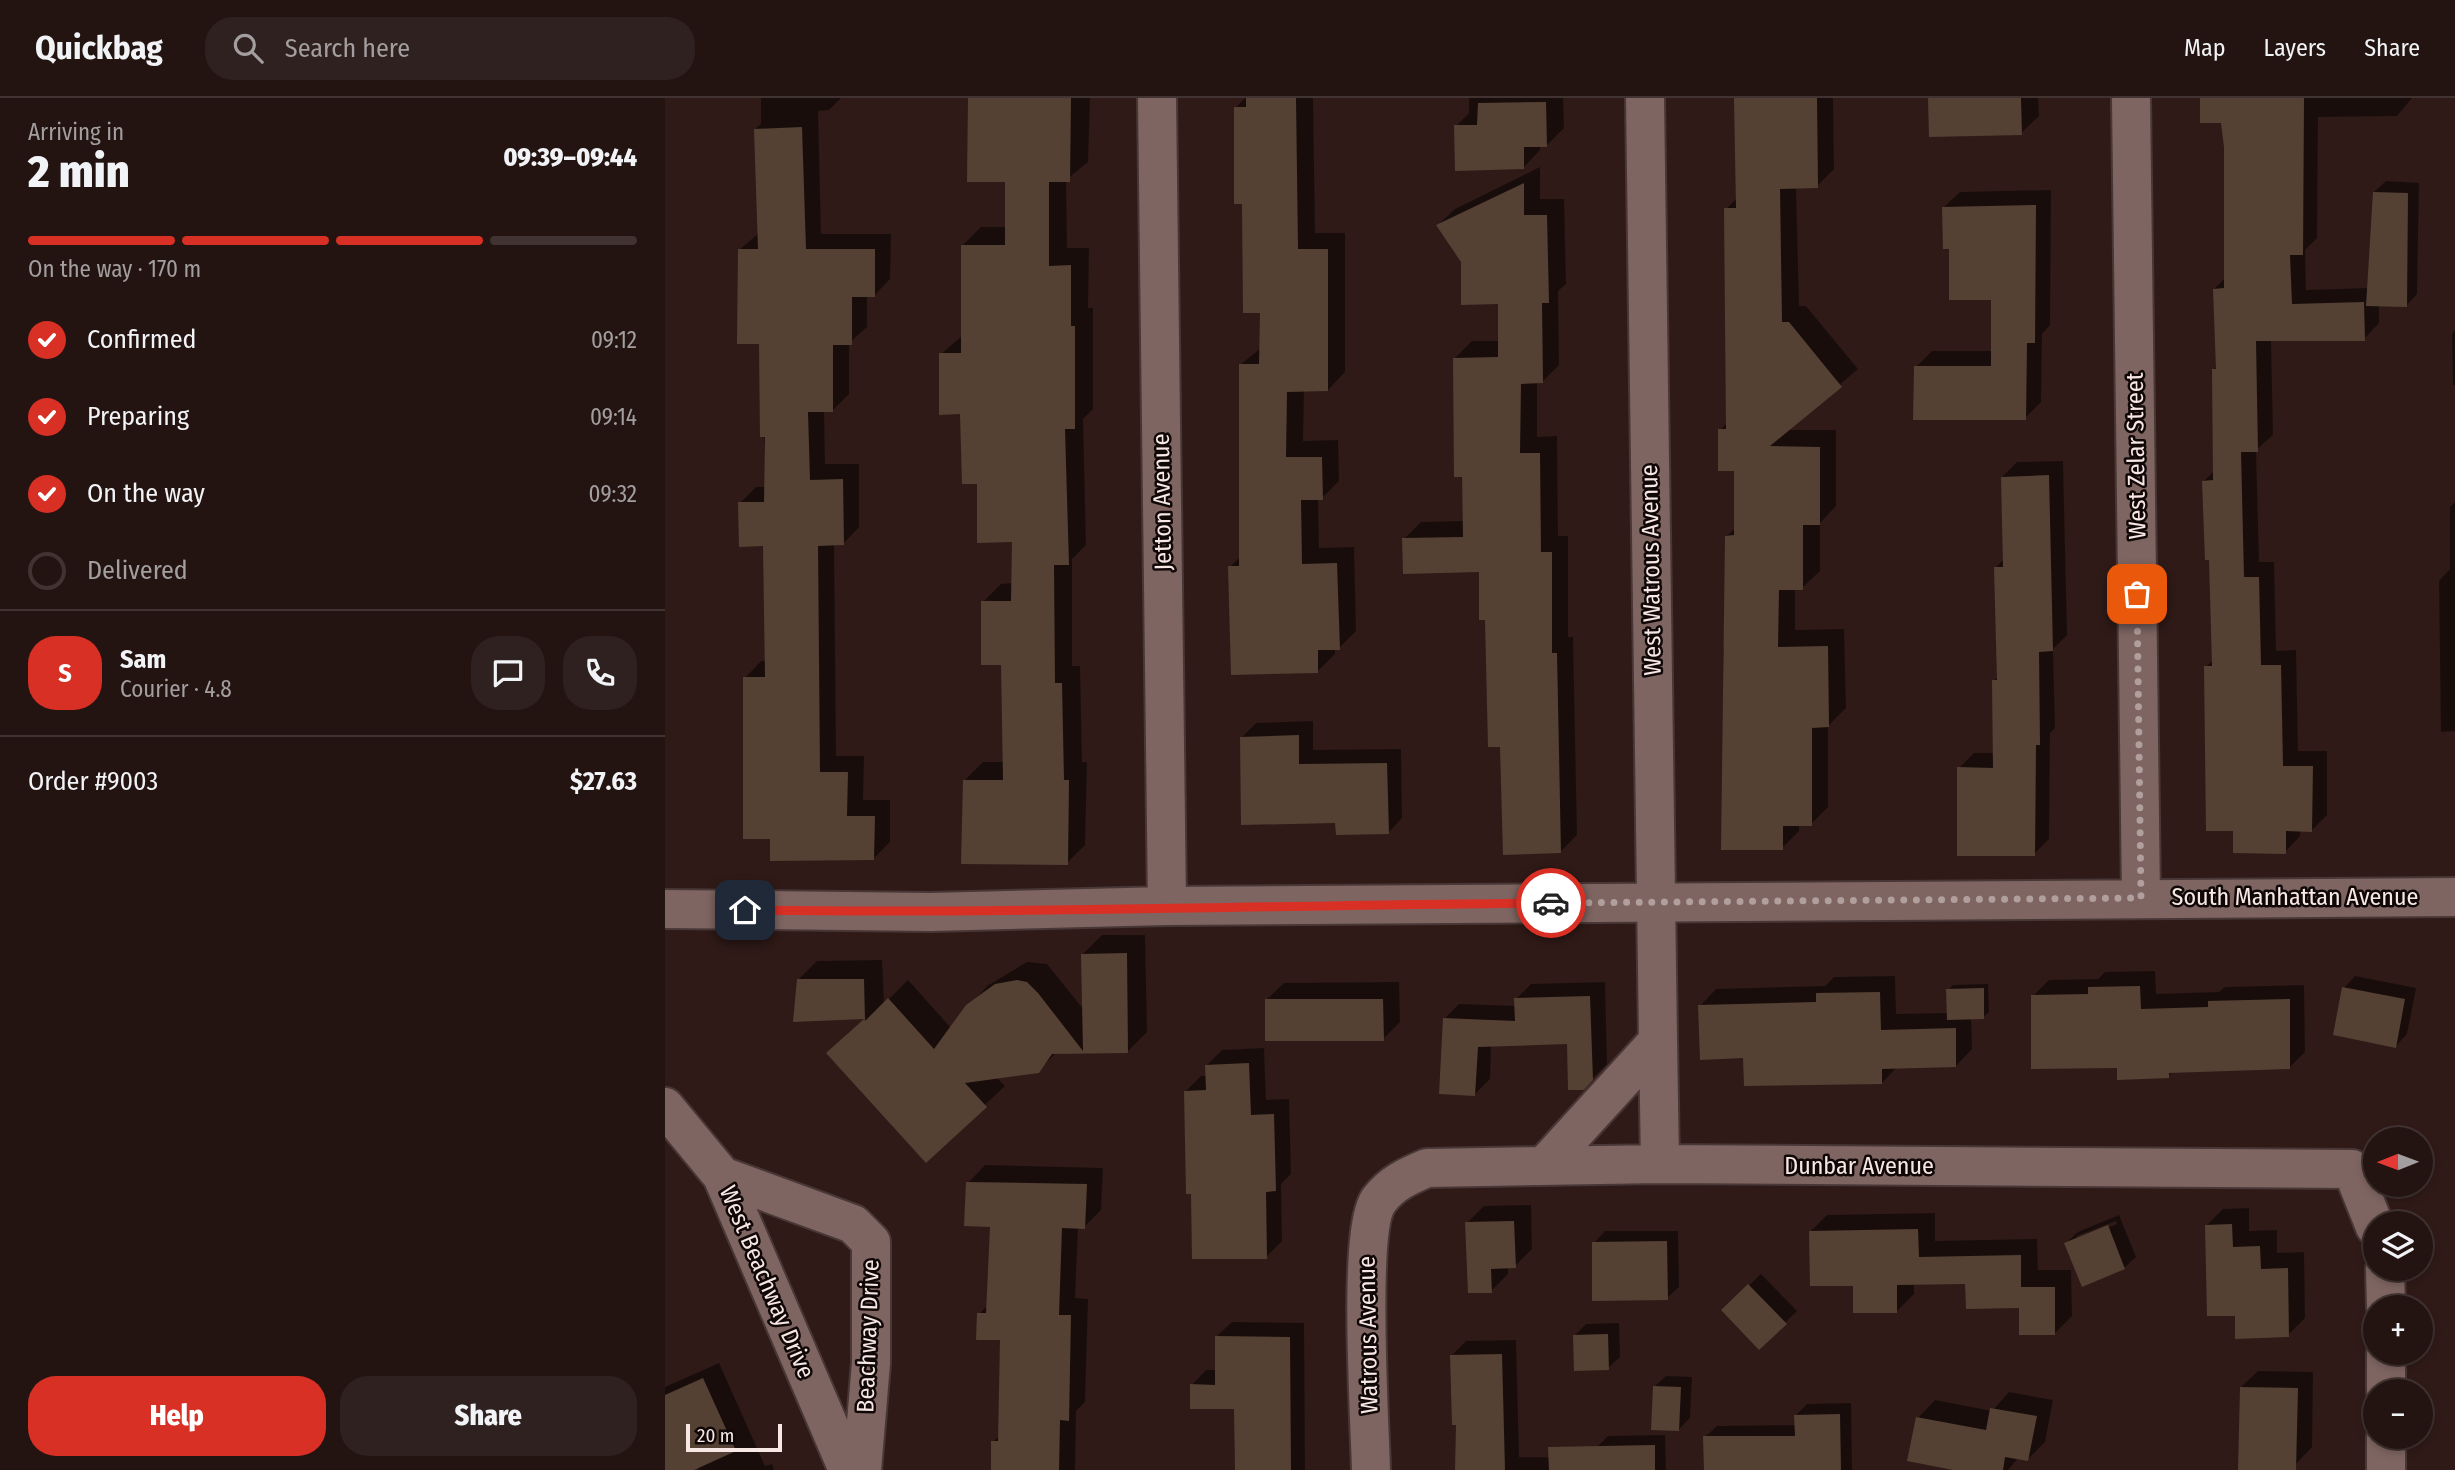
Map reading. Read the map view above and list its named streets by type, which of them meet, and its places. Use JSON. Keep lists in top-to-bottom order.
{
  "streets": {
    "street": [
      "West Zelar Street",
      "Jetton Avenue",
      "West Watrous Avenue",
      "South Manhattan Avenue",
      "Dunbar Avenue",
      "West Beachway Drive",
      "Watrous Avenue",
      "Beachway Drive"
    ]
  },
  "crossings": [
    ["West Zelar Street", "South Manhattan Avenue"],
    ["Jetton Avenue", "South Manhattan Avenue"],
    ["West Watrous Avenue", "South Manhattan Avenue"],
    ["West Watrous Avenue", "Dunbar Avenue"],
    ["Dunbar Avenue", "Watrous Avenue"],
    ["West Beachway Drive", "Beachway Drive"]
  ],
  "scale_bar": "20 m",
  "north": "left",
  "page": {
    "header": "Quickbag",
    "search": "Search here",
    "nav": ["Map", "Layers", "Share"],
    "heading": ["2 min", "Arriving in", "09:39–09:44"],
    "panel": [
      "Sam",
      "Courier · 4.8",
      "Order #9003",
      "$27.63"
    ],
    "bar": "On the way · 170 m",
    "list": [
      ["Confirmed", "09:12"],
      ["Preparing", "09:14"],
      ["On the way", "09:32"],
      "Delivered"
    ],
    "round": "S",
    "map_buttons": ["+", "−"],
    "buttons": ["Help", "Share"],
    "scale": "20 m"
  }
}
